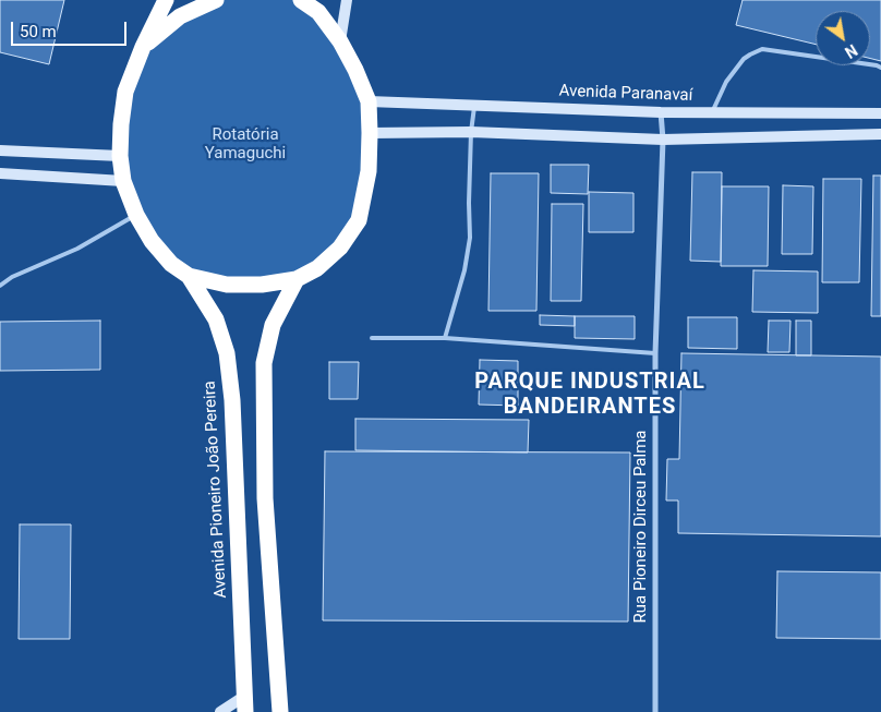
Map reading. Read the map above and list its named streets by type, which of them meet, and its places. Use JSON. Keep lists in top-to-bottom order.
{
  "streets": {
    "highway": ["Avenida Pioneiro João Pereira"],
    "street": ["Avenida Paranavaí", "Rua Pioneiro Dirceu Palma"]
  },
  "crossings": [
    ["Avenida Paranavaí", "Rua Pioneiro Dirceu Palma"]
  ],
  "districts": ["PARQUE INDUSTRIAL BANDEIRANTES"],
  "parks": ["Rotatória Yamaguchi"],
  "scale_bar": "50 m",
  "north": "bottom right"
}
